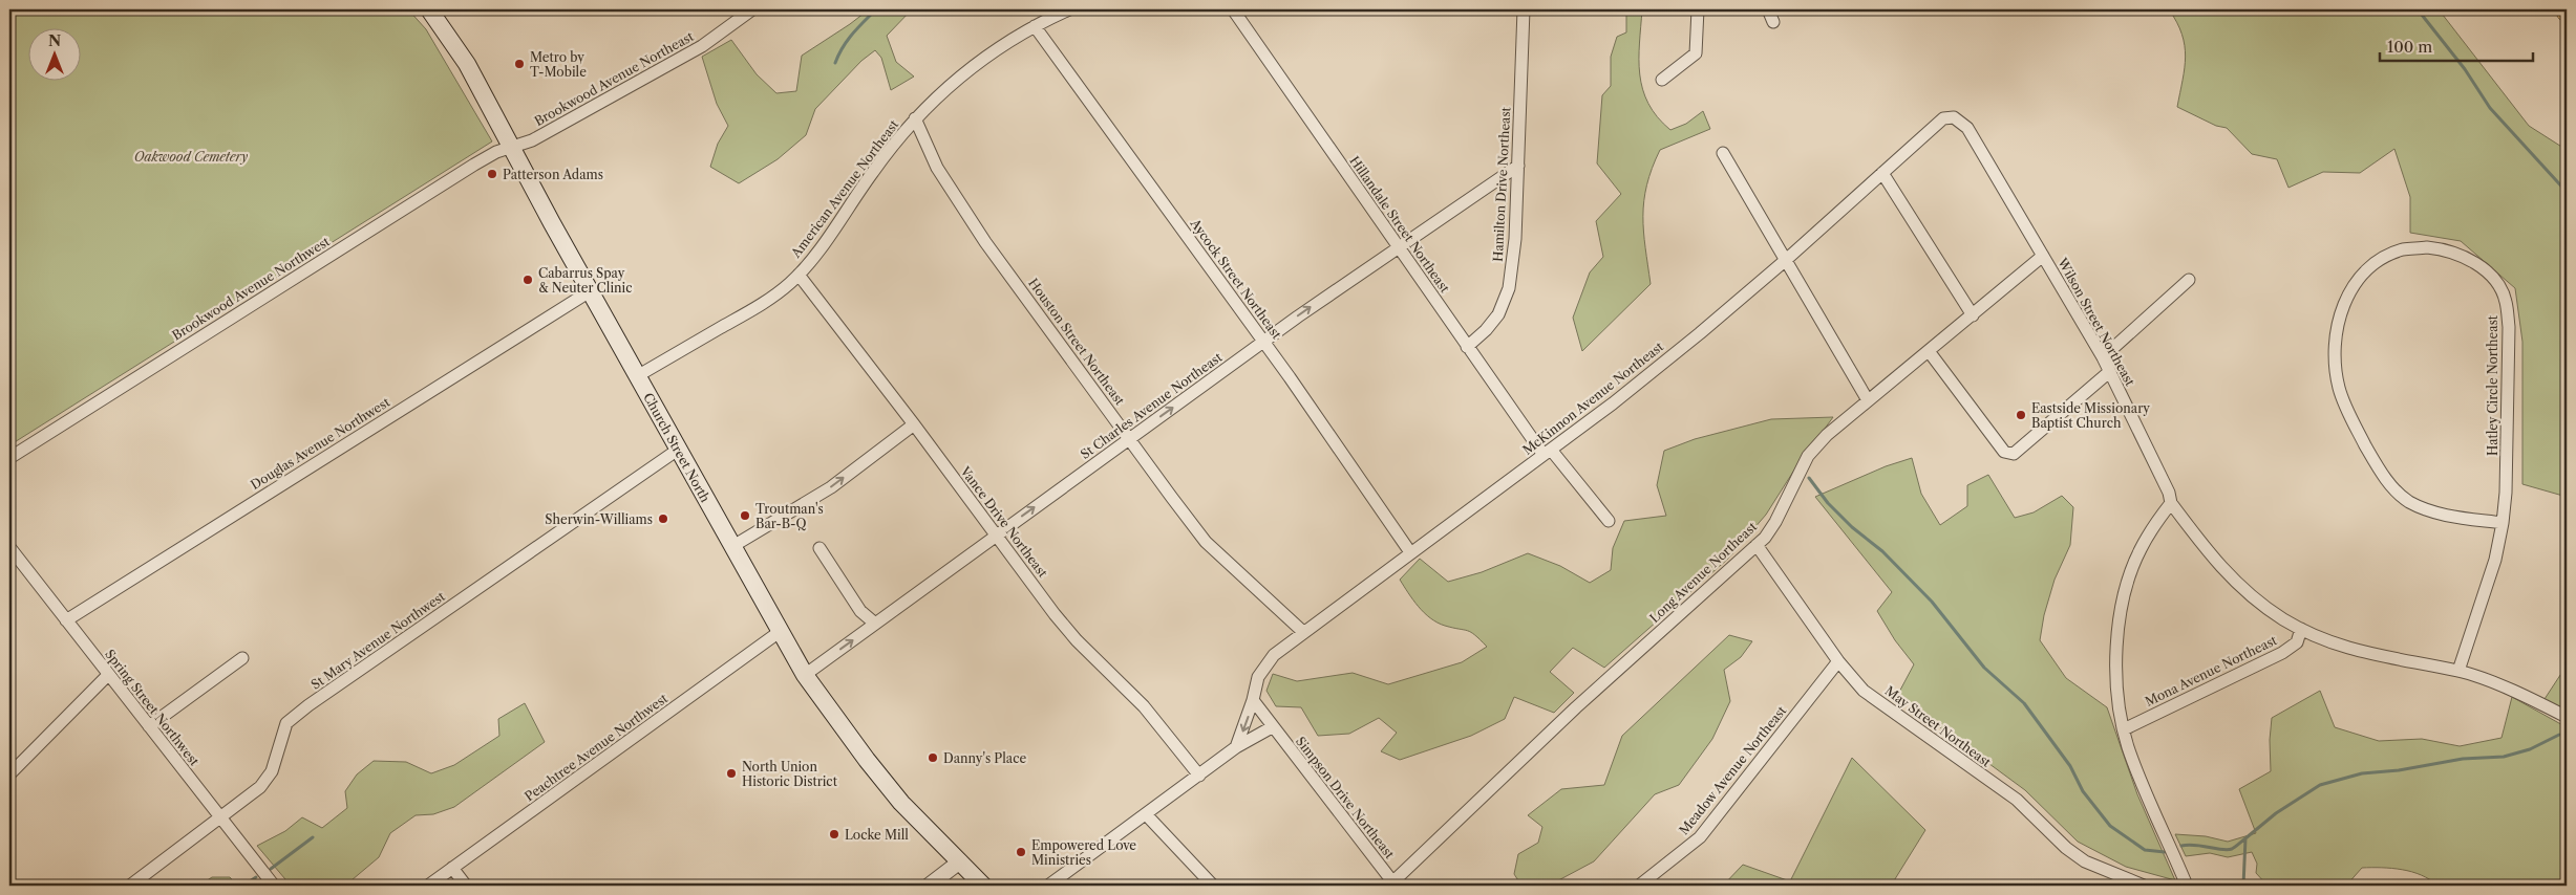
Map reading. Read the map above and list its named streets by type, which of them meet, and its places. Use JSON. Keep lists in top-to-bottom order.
{
  "streets": {
    "main road": ["Church Street North"],
    "street": [
      "Brookwood Avenue Northeast",
      "Hamilton Drive Northeast",
      "American Avenue Northeast",
      "Hillandale Street Northeast",
      "Aycock Street Northeast",
      "Brookwood Avenue Northwest",
      "Wilson Street Northeast",
      "Houston Street Northeast",
      "Hatley Circle Northeast",
      "McKinnon Avenue Northeast",
      "St Charles Avenue Northeast",
      "Douglas Avenue Northwest",
      "Vance Drive Northeast",
      "Long Avenue Northeast",
      "St Mary Avenue Northwest",
      "Mona Avenue Northeast",
      "Spring Street Northwest",
      "May Street Northeast",
      "Peachtree Avenue Northwest",
      "Meadow Avenue Northeast",
      "Simpson Drive Northeast"
    ]
  },
  "crossings": [
    ["Brookwood Avenue Northeast", "Brookwood Avenue Northwest"],
    ["Brookwood Avenue Northeast", "Church Street North"],
    ["Hamilton Drive Northeast", "Hillandale Street Northeast"],
    ["Hamilton Drive Northeast", "St Charles Avenue Northeast"],
    ["American Avenue Northeast", "Aycock Street Northeast"],
    ["American Avenue Northeast", "Houston Street Northeast"],
    ["American Avenue Northeast", "Church Street North"],
    ["American Avenue Northeast", "Vance Drive Northeast"],
    ["Hillandale Street Northeast", "McKinnon Avenue Northeast"],
    ["Hillandale Street Northeast", "St Charles Avenue Northeast"],
    ["Aycock Street Northeast", "McKinnon Avenue Northeast"],
    ["Aycock Street Northeast", "St Charles Avenue Northeast"],
    ["Brookwood Avenue Northwest", "Church Street North"],
    ["Wilson Street Northeast", "Hatley Circle Northeast"],
    ["Wilson Street Northeast", "McKinnon Avenue Northeast"],
    ["Wilson Street Northeast", "Long Avenue Northeast"],
    ["Wilson Street Northeast", "Mona Avenue Northeast"],
    ["Houston Street Northeast", "McKinnon Avenue Northeast"],
    ["Houston Street Northeast", "St Charles Avenue Northeast"],
    ["St Charles Avenue Northeast", "Church Street North"],
    ["St Charles Avenue Northeast", "Vance Drive Northeast"],
    ["Douglas Avenue Northwest", "Church Street North"],
    ["Douglas Avenue Northwest", "Spring Street Northwest"],
    ["Church Street North", "St Mary Avenue Northwest"],
    ["Church Street North", "Peachtree Avenue Northwest"],
    ["Long Avenue Northeast", "May Street Northeast"],
    ["Long Avenue Northeast", "Simpson Drive Northeast"],
    ["St Mary Avenue Northwest", "Spring Street Northwest"],
    ["May Street Northeast", "Meadow Avenue Northeast"]
  ],
  "one_way": ["St Charles Avenue Northeast"],
  "parks": ["Oakwood Cemetery"],
  "places": [
    "Metro by T-Mobile",
    "Patterson Adams",
    "Cabarrus Spay & Neuter Clinic",
    "Eastside Missionary Baptist Church",
    "Troutman's Bar-B-Q",
    "Sherwin-Williams",
    "Danny's Place",
    "North Union Historic District",
    "Locke Mill",
    "Empowered Love Ministries"
  ],
  "scale_bar": "100 m",
  "north": "top"
}
